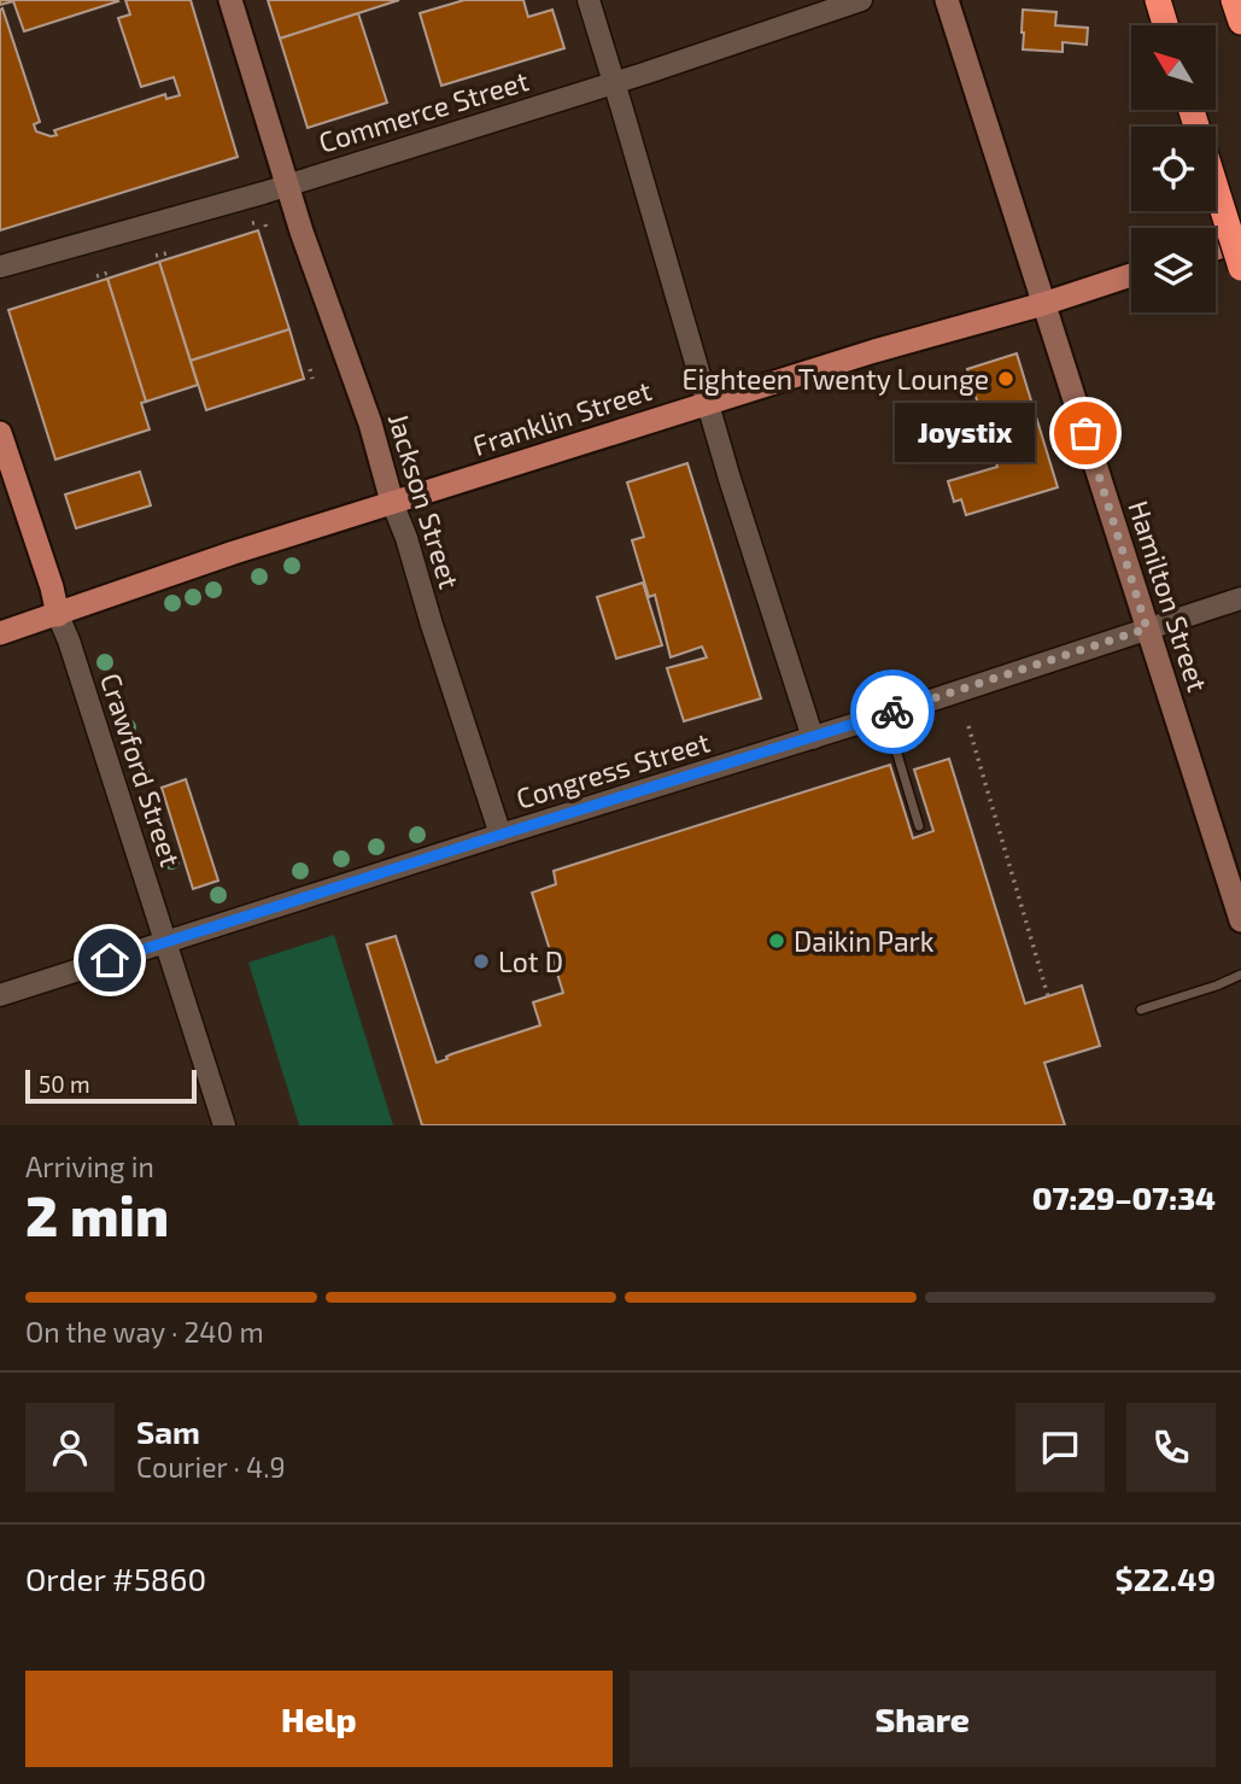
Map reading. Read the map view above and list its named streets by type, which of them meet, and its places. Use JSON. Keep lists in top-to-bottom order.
{
  "streets": {
    "main road": [
      "Franklin Street",
      "Jackson Street",
      "Hamilton Street",
      "Crawford Street"
    ],
    "street": ["Commerce Street", "Congress Street"]
  },
  "crossings": [
    ["Commerce Street", "Jackson Street"],
    ["Franklin Street", "Jackson Street"],
    ["Franklin Street", "Hamilton Street"],
    ["Franklin Street", "Crawford Street"],
    ["Jackson Street", "Congress Street"],
    ["Hamilton Street", "Congress Street"],
    ["Crawford Street", "Congress Street"]
  ],
  "places": [
    "Eighteen Twenty Lounge",
    "Joystix",
    "Daikin Park",
    "Lot D"
  ],
  "scale_bar": "50 m",
  "north": "top left",
  "page": {
    "bubble": "Joystix",
    "scale": "50 m",
    "heading": ["2 min", "Arriving in", "07:29–07:34"],
    "panel": [
      "Sam",
      "Courier · 4.9",
      "Order #5860",
      "$22.49"
    ],
    "bar": "On the way · 240 m",
    "buttons": ["Help", "Share"]
  }
}
